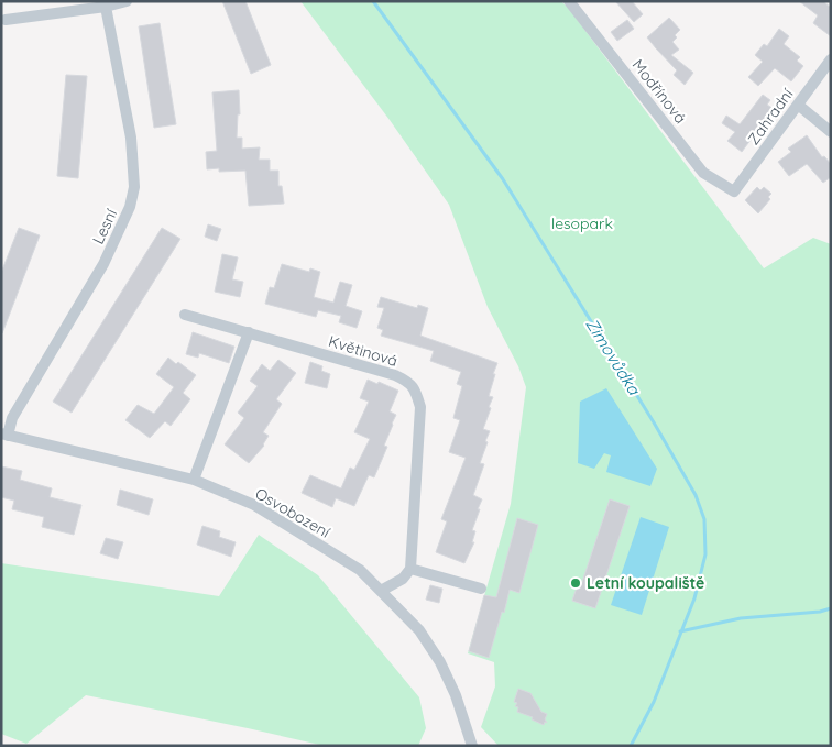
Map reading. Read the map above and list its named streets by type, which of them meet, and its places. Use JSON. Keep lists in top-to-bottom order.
{
  "streets": {
    "street": [
      "Modřínová",
      "Zahradní",
      "Lesní",
      "Květinová",
      "Osvobození"
    ]
  },
  "crossings": [
    ["Modřínová", "Zahradní"],
    ["Lesní", "Osvobození"]
  ],
  "water": ["Zimovůdka"],
  "parks": ["lesopark"],
  "places": ["Letní koupaliště"]
}
